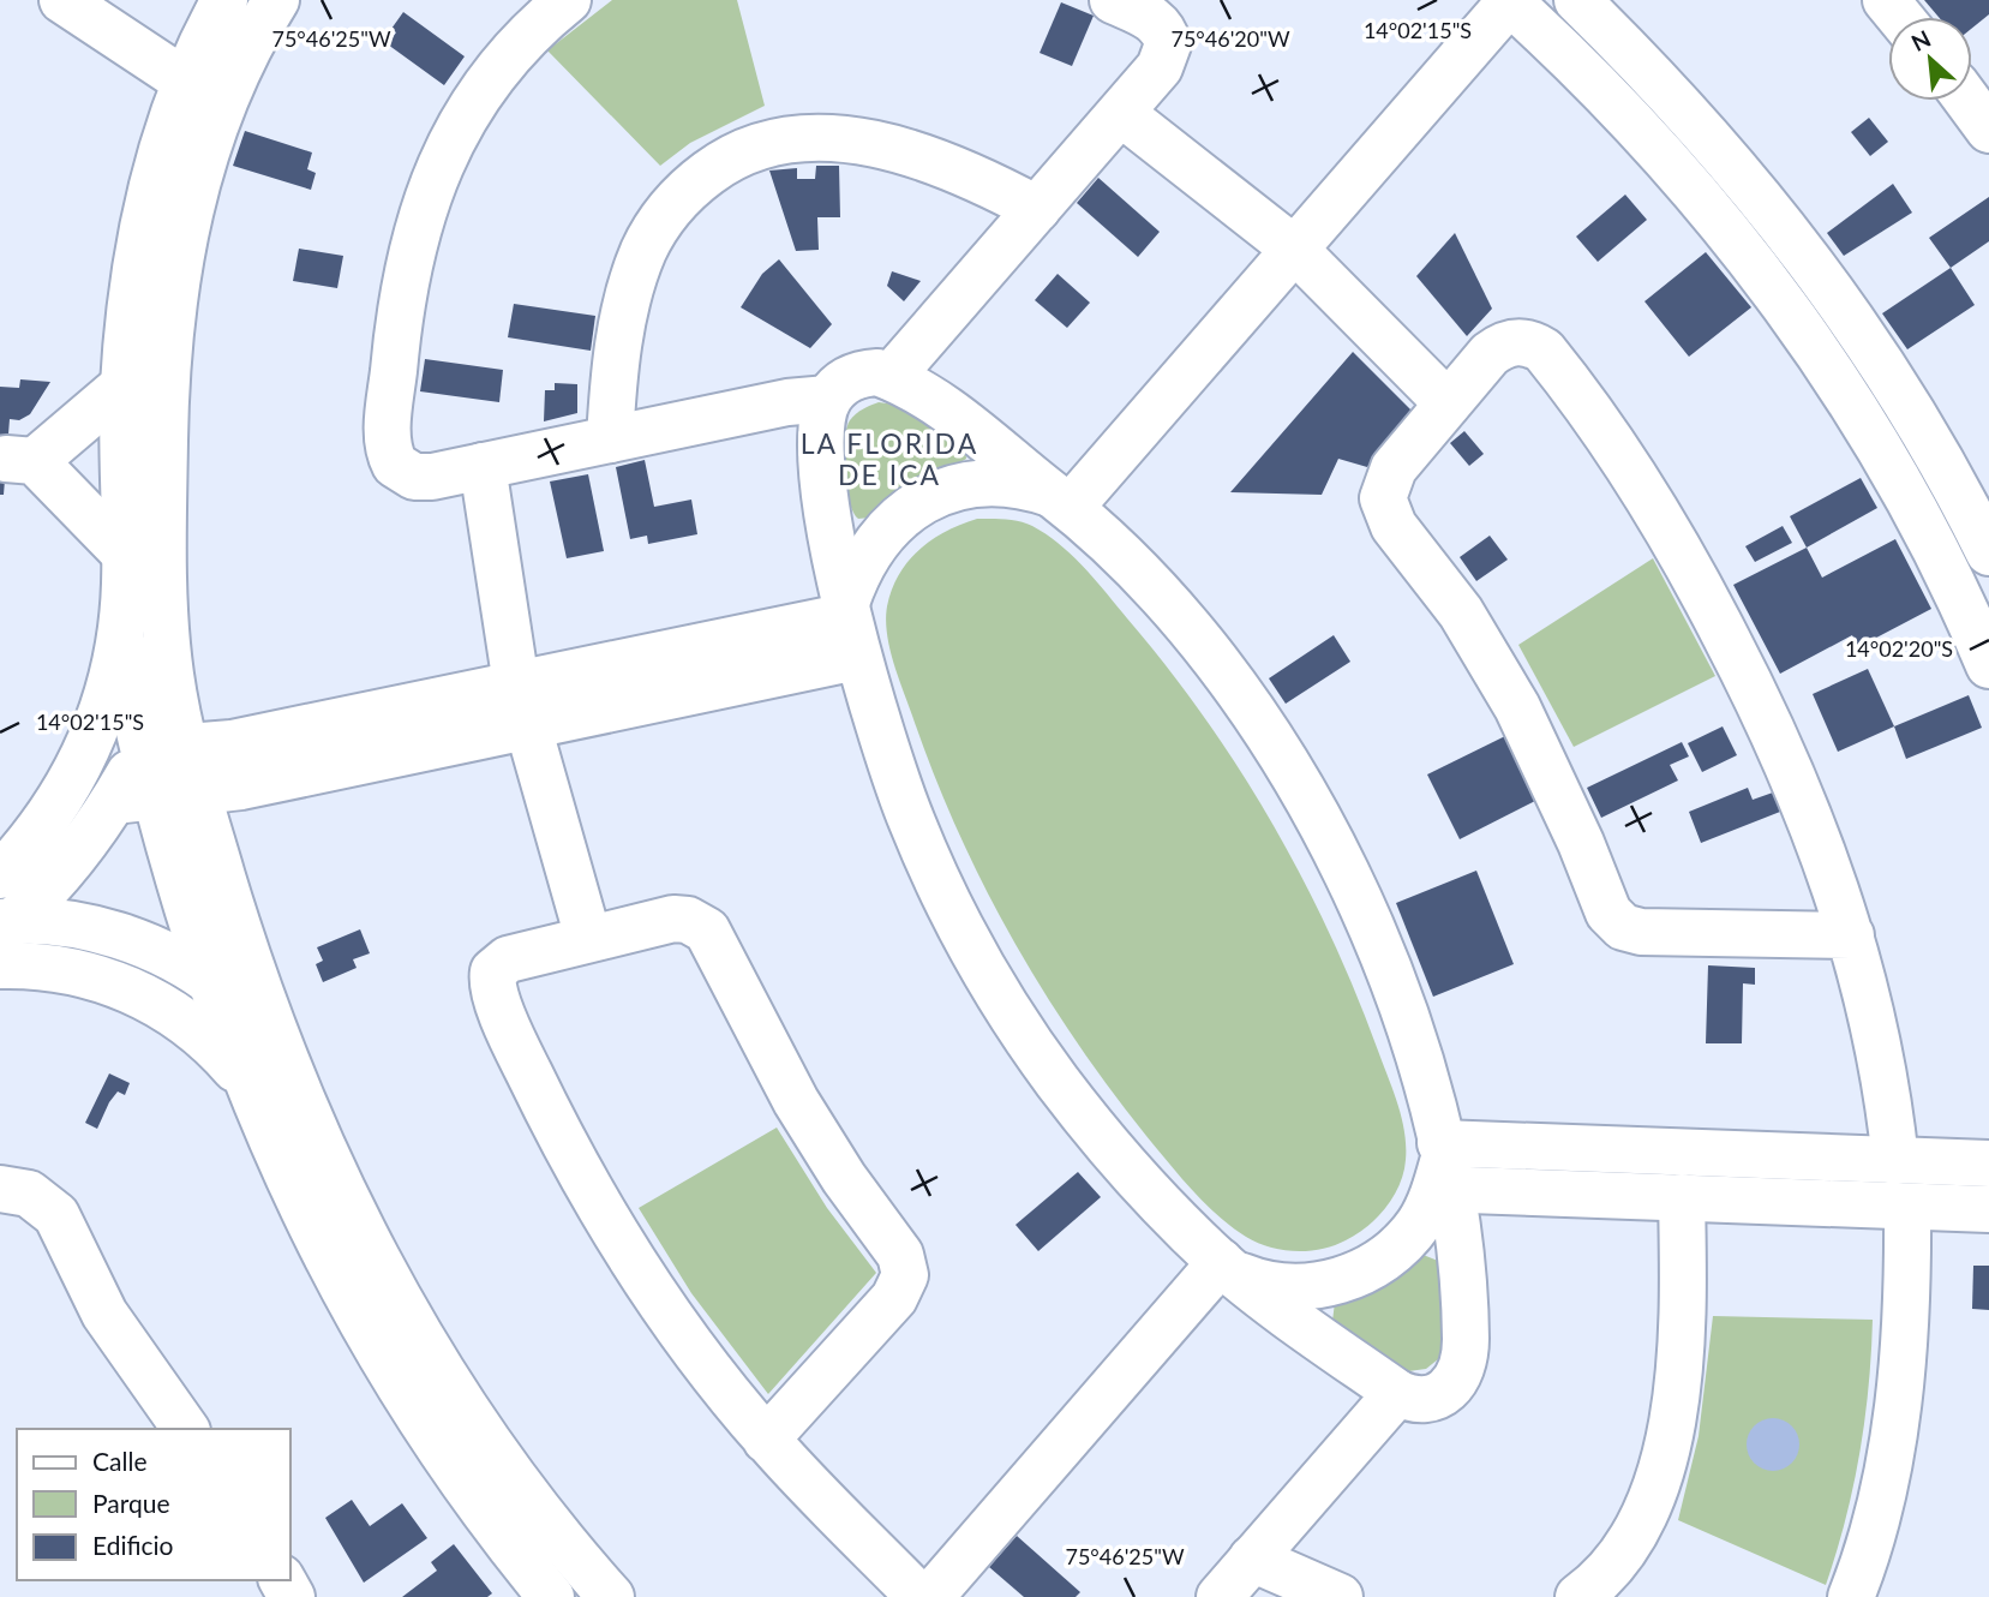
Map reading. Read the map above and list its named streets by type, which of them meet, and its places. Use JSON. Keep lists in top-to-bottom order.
{
  "districts": ["LA FLORIDA DE ICA"],
  "legend": ["Calle", "Parque", "Edificio"],
  "north": "top left",
  "coordinates": [
    "14°02'15\"S",
    "75°46'25\"W",
    "75°46'20\"W",
    "14°02'20\"S"
  ]
}
